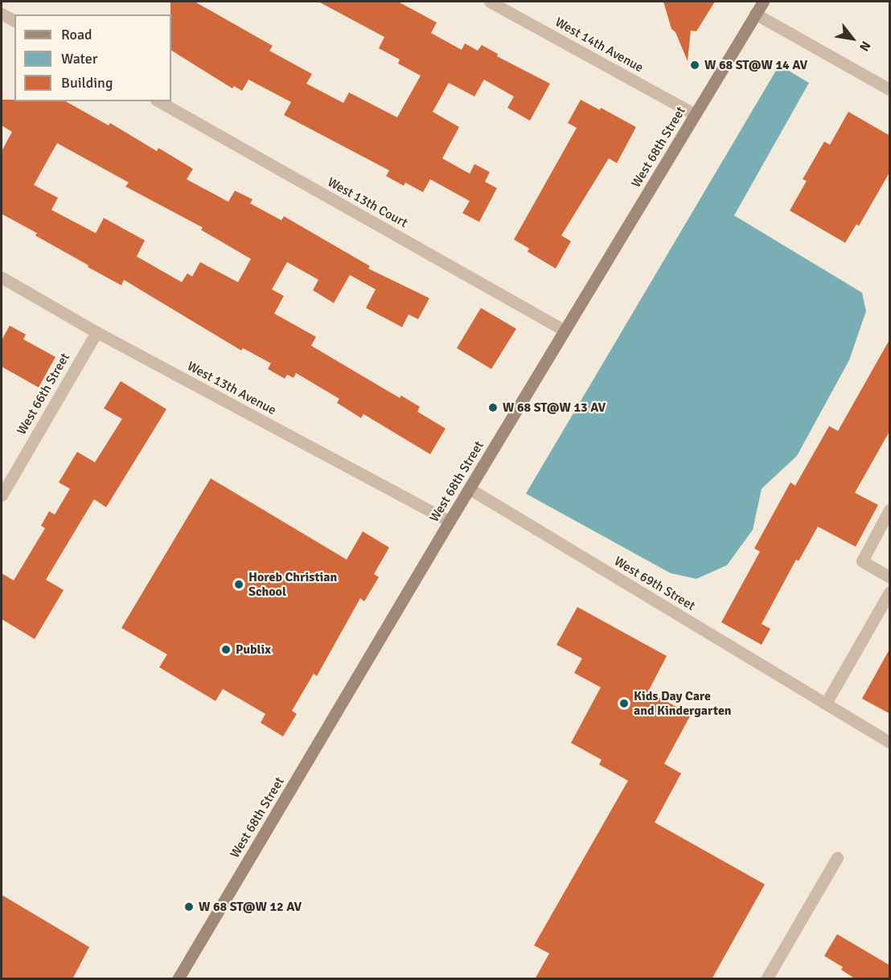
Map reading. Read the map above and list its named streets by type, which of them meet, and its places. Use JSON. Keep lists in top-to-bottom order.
{
  "streets": {
    "main road": ["West 68th Street"],
    "street": [
      "West 14th Avenue",
      "West 13th Court",
      "West 13th Avenue",
      "West 66th Street",
      "West 69th Street"
    ]
  },
  "crossings": [
    ["West 14th Avenue", "West 68th Street"],
    ["West 68th Street", "West 13th Court"],
    ["West 68th Street", "West 13th Avenue"],
    ["West 68th Street", "West 69th Street"],
    ["West 13th Avenue", "West 66th Street"]
  ],
  "places": [
    "W 68 ST@W 14 AV",
    "W 68 ST@W 13 AV",
    "Horeb Christian School",
    "Publix",
    "Kids Day Care and Kindergarten",
    "W 68 ST@W 12 AV"
  ],
  "legend": ["Road", "Water", "Building"],
  "north": "bottom right"
}
